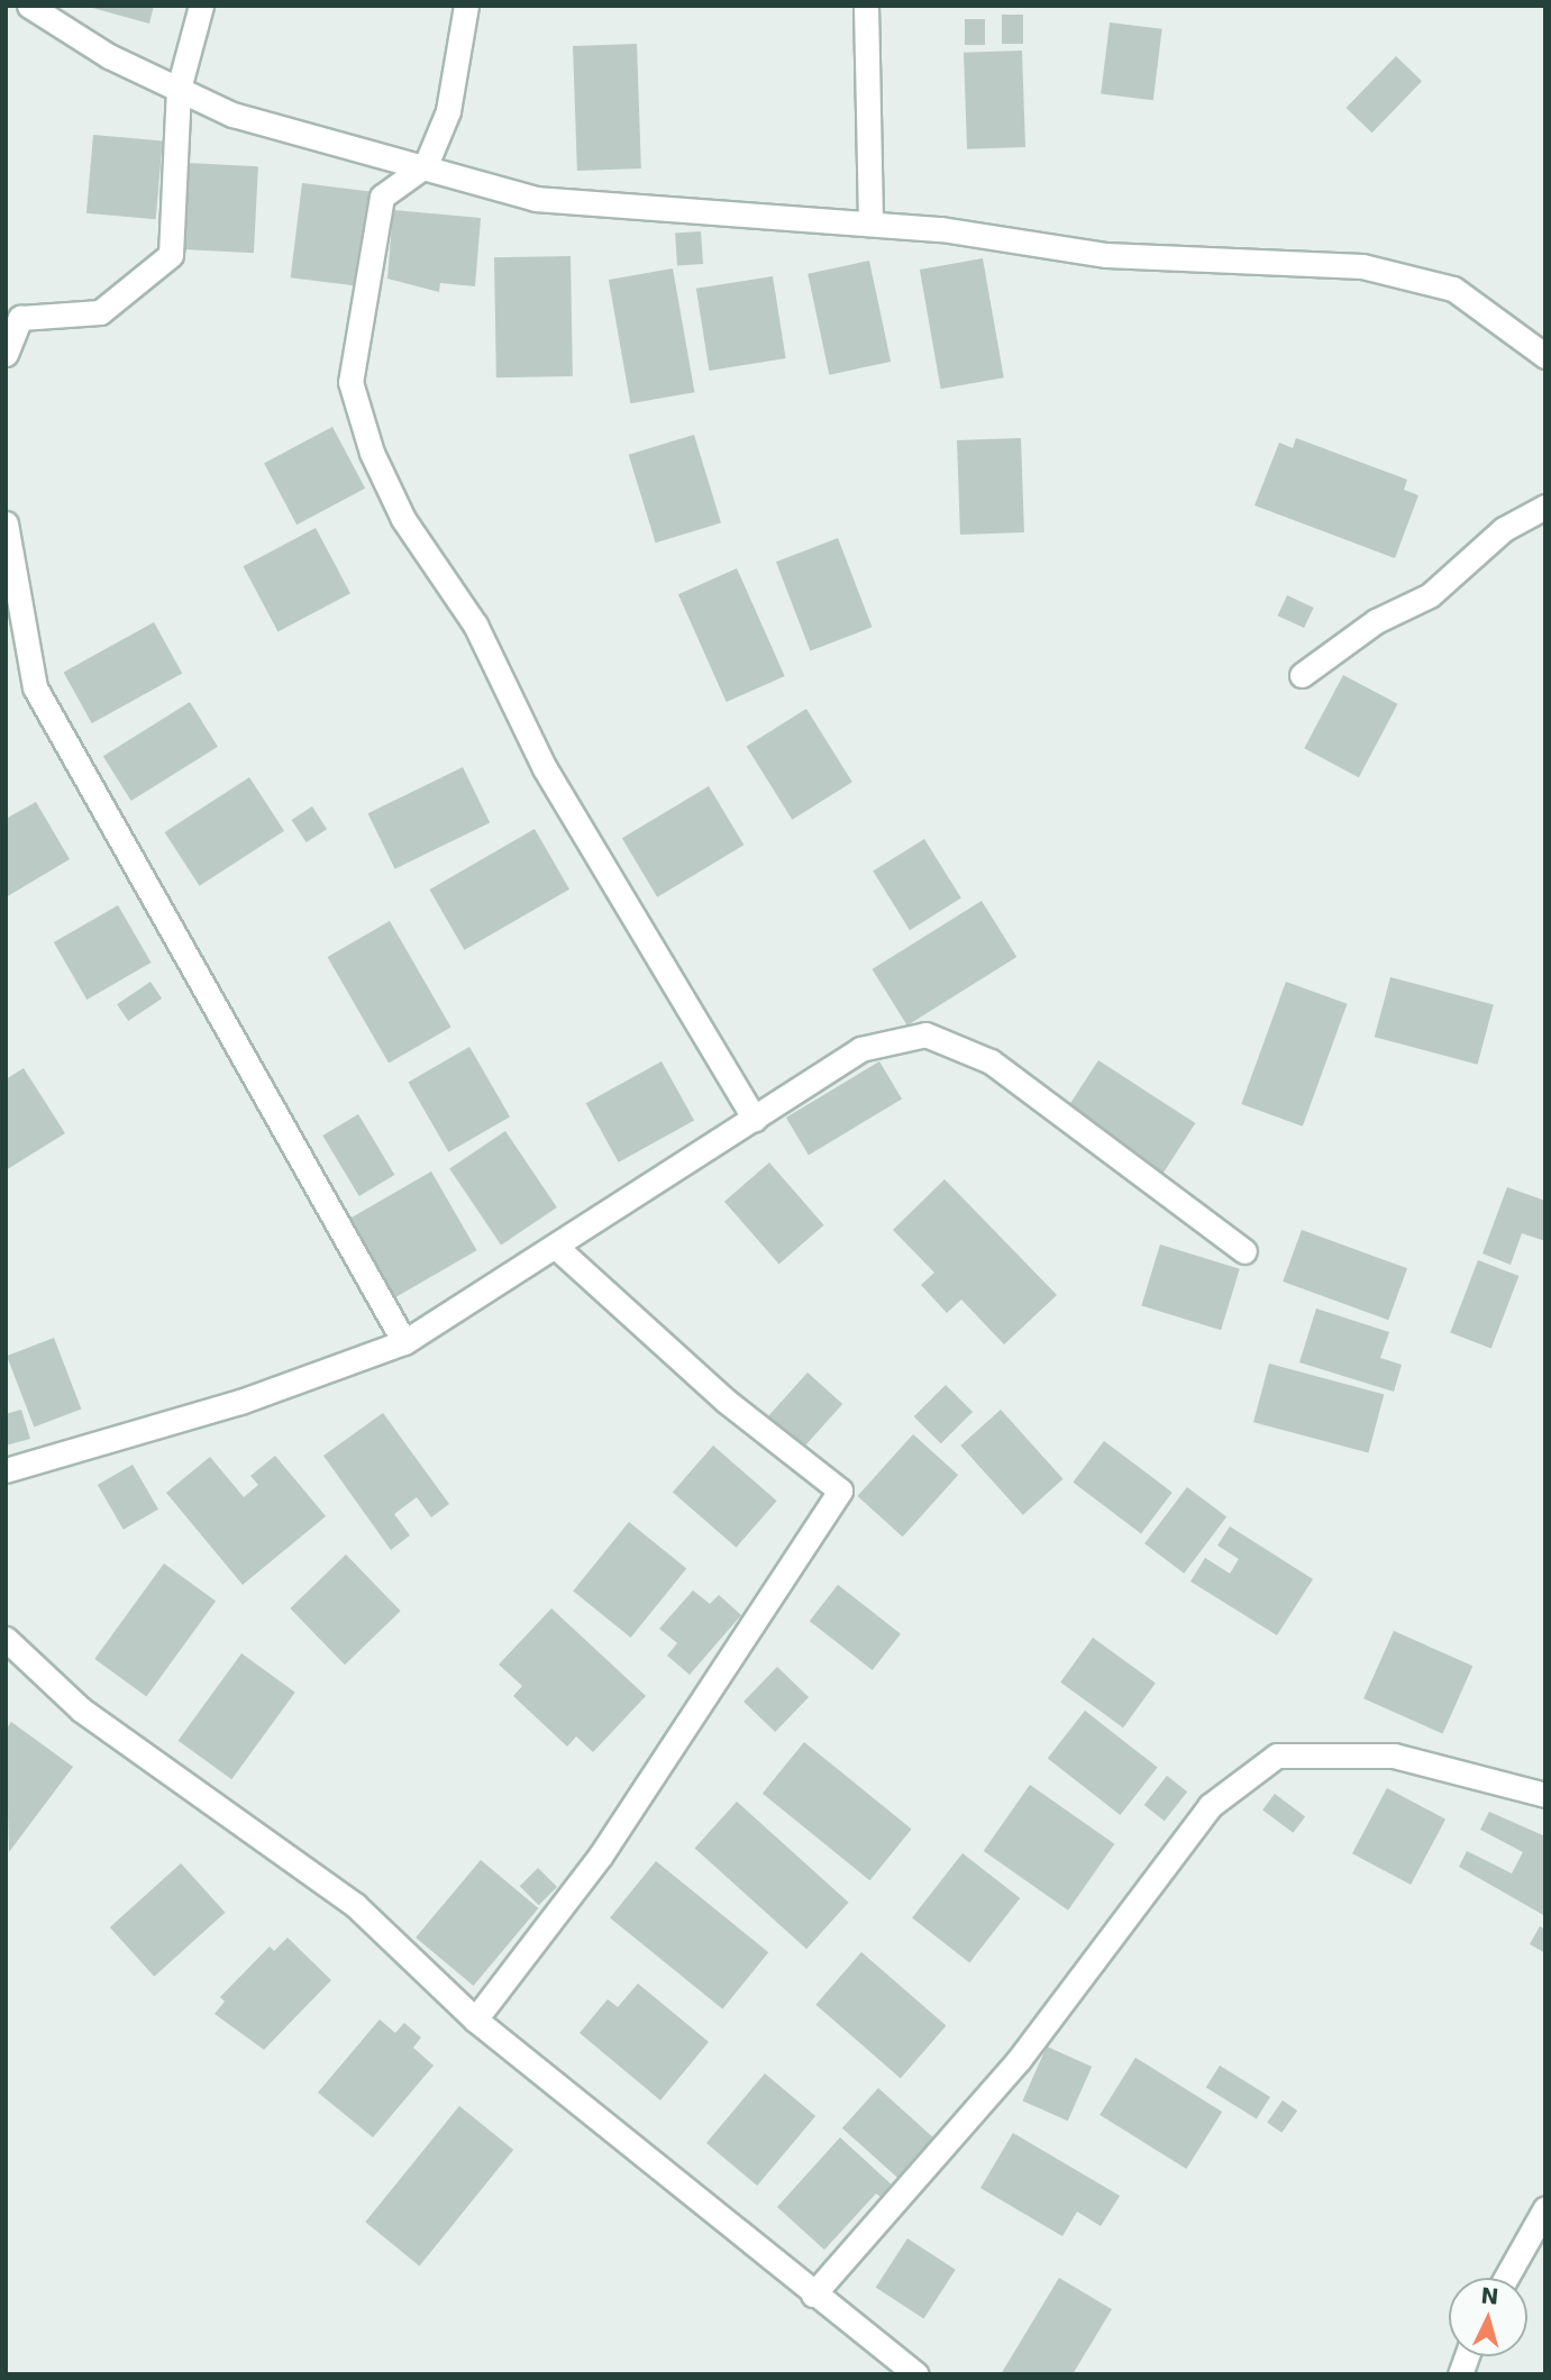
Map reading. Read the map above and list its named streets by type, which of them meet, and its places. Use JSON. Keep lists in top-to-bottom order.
{
  "north": "top"
}
